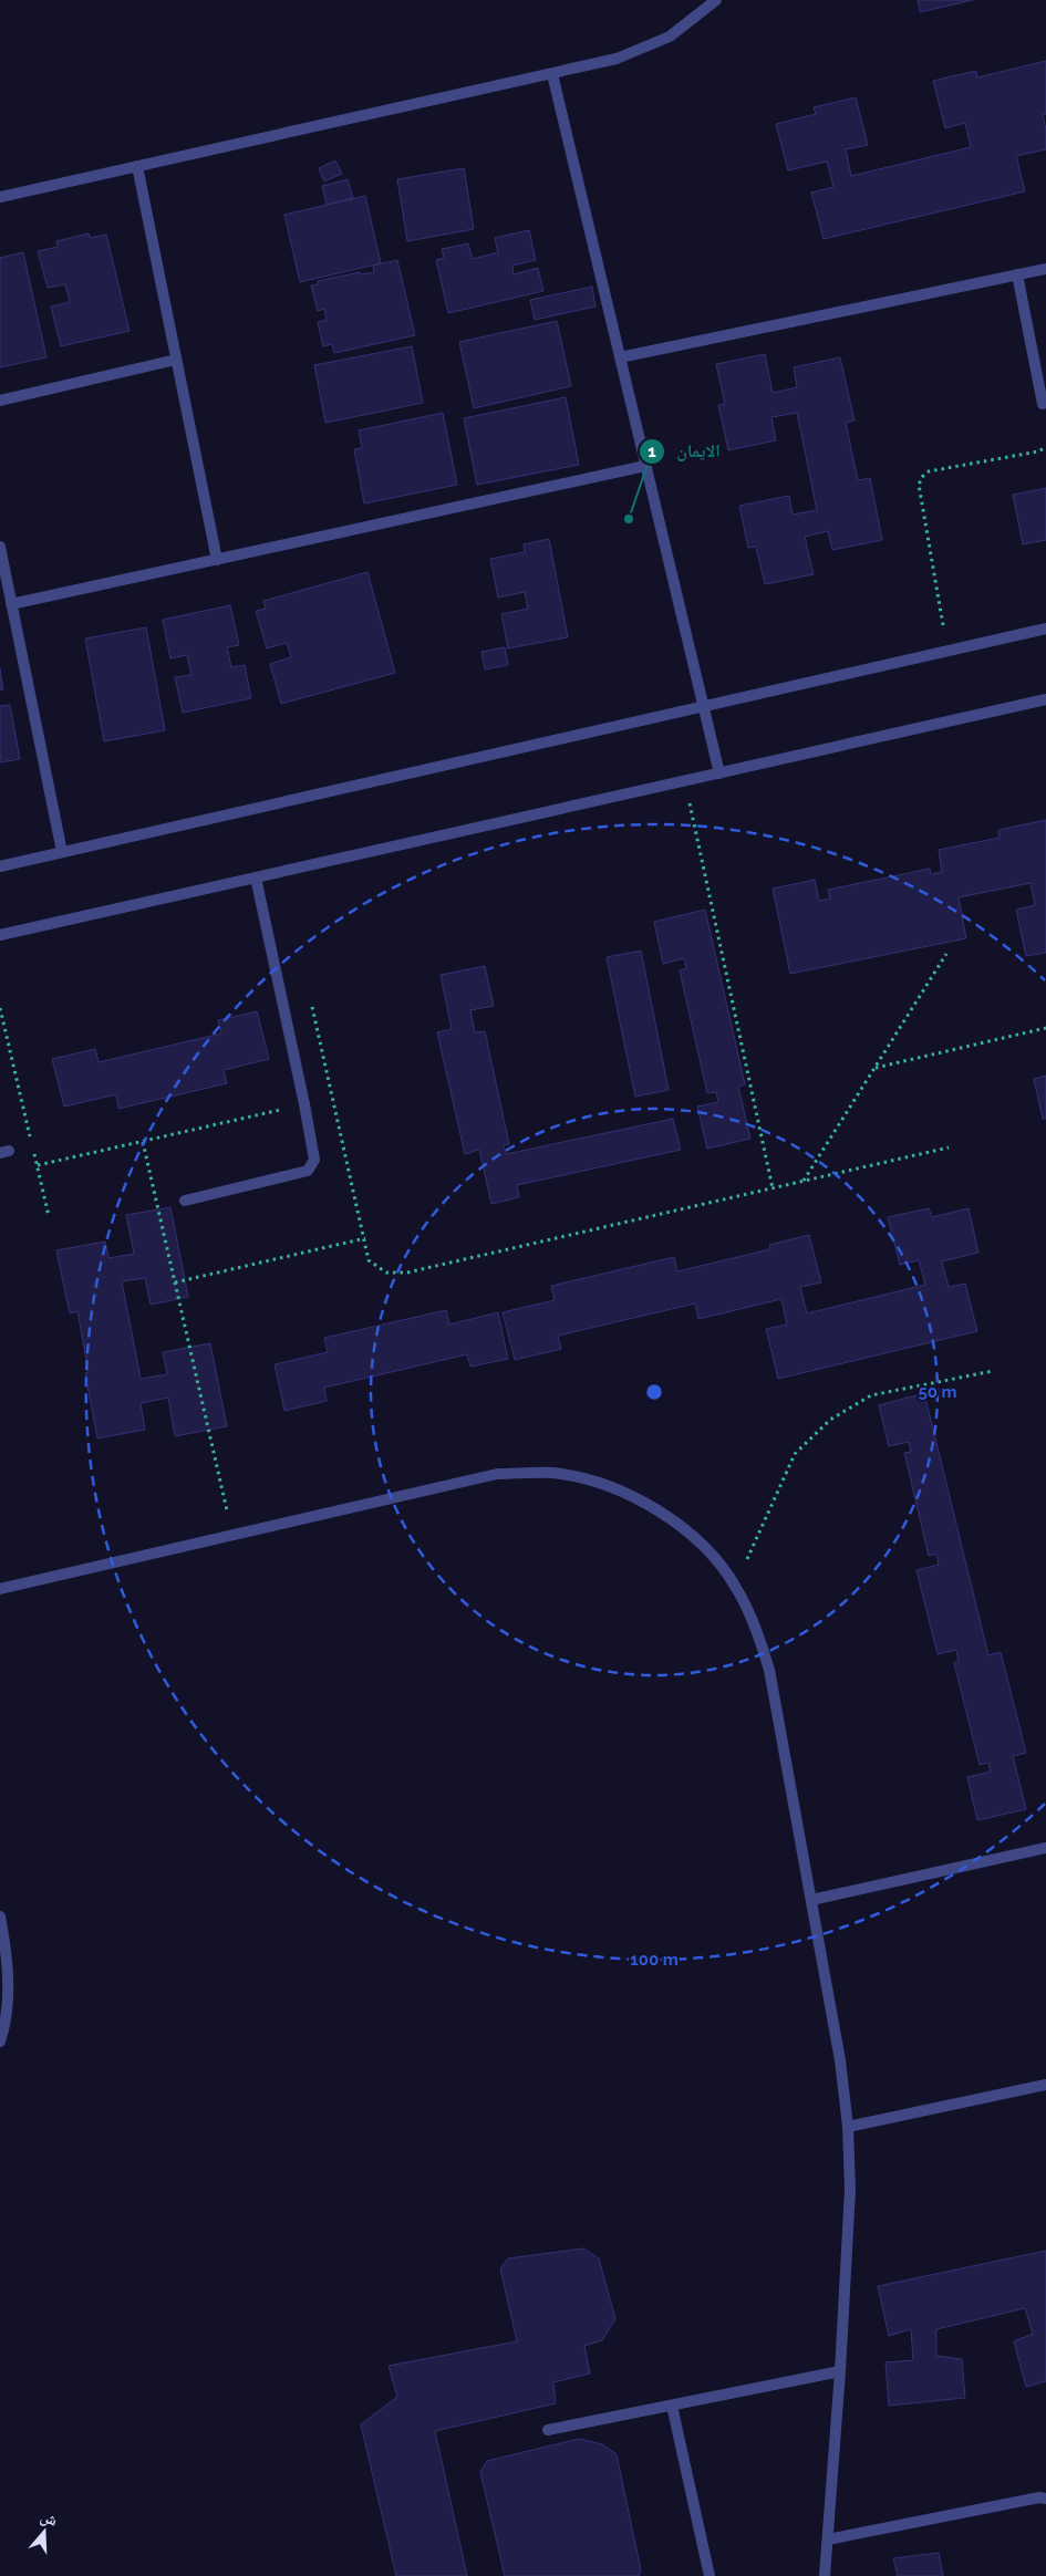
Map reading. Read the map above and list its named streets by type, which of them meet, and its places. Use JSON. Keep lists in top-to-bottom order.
{
  "places": ["الايمان"],
  "north": "top",
  "rings": ["50 m", "100 m"]
}
